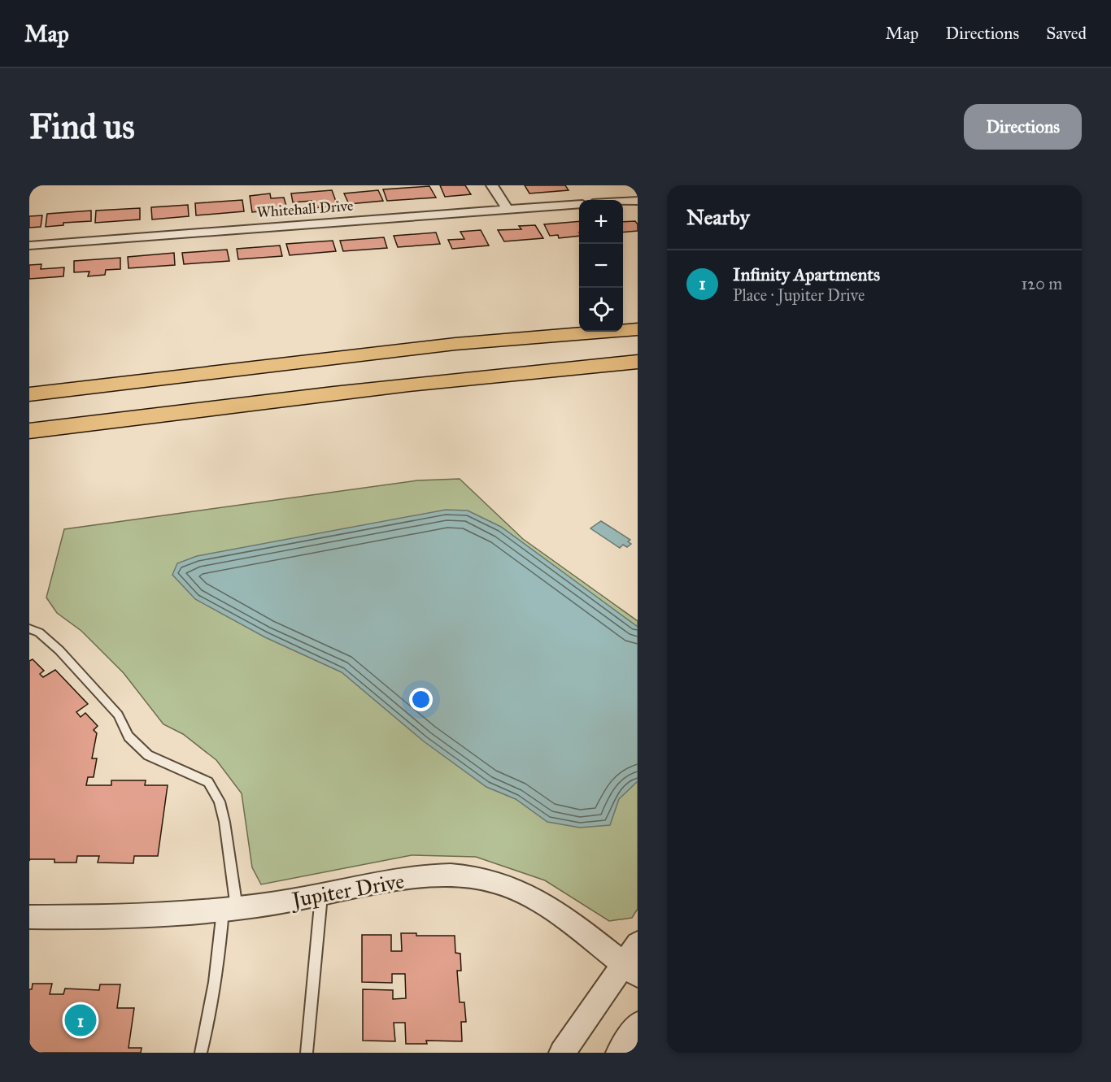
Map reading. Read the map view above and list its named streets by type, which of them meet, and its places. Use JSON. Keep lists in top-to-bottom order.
{
  "streets": {
    "street": ["Whitehall Drive", "Jupiter Drive"]
  },
  "page": {
    "header": "Map",
    "nav": ["Map", "Directions", "Saved"],
    "buttons": "Directions",
    "title": "Find us",
    "heading": "Nearby",
    "map_buttons": ["+", "−"],
    "list": [
      {
        "mark": "1",
        "name": "Infinity Apartments",
        "note": "Place · Jupiter Drive",
        "value": "120 m"
      }
    ],
    "pins": "1"
  }
}
